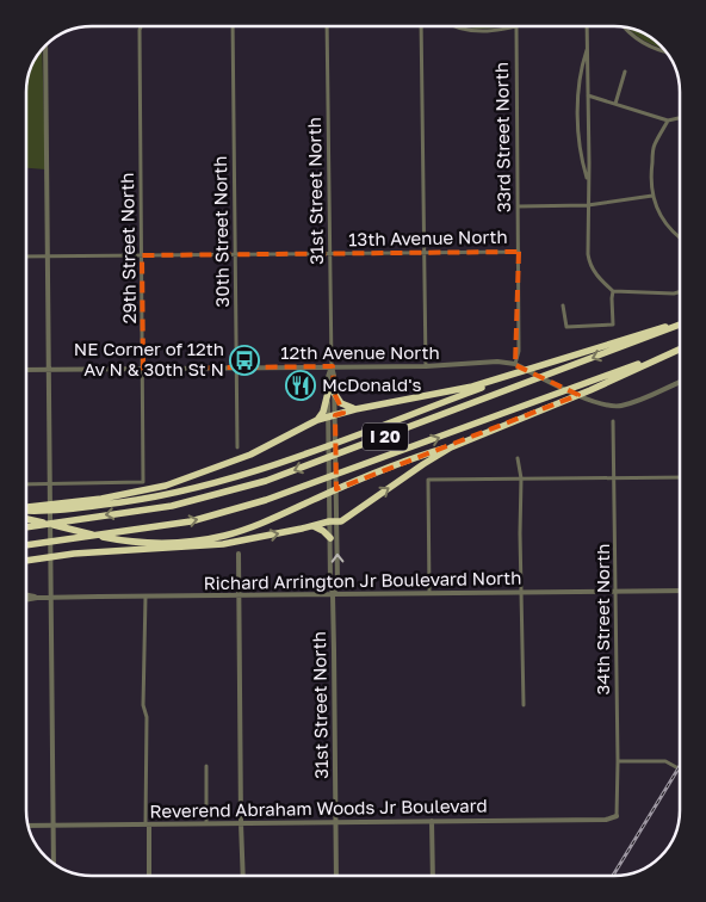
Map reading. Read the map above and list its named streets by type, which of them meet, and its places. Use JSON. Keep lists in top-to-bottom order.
{
  "streets": {
    "highway": ["I 20"],
    "street": [
      "33rd Street North",
      "31st Street North",
      "30th Street North",
      "13th Avenue North",
      "29th Street North",
      "12th Avenue North",
      "Richard Arrington Jr Boulevard North",
      "34th Street North",
      "Reverend Abraham Woods Jr Boulevard"
    ]
  },
  "crossings": [
    ["33rd Street North", "13th Avenue North"],
    ["33rd Street North", "12th Avenue North"],
    ["31st Street North", "13th Avenue North"],
    ["31st Street North", "12th Avenue North"],
    ["31st Street North", "Richard Arrington Jr Boulevard North"],
    ["31st Street North", "Reverend Abraham Woods Jr Boulevard"],
    ["30th Street North", "13th Avenue North"],
    ["30th Street North", "12th Avenue North"],
    ["13th Avenue North", "29th Street North"],
    ["29th Street North", "12th Avenue North"],
    ["Richard Arrington Jr Boulevard North", "34th Street North"],
    ["34th Street North", "Reverend Abraham Woods Jr Boulevard"]
  ],
  "places": {
    "bus stop": ["NE Corner of 12th Av N & 30th St N"],
    "restaurant": ["McDonald's"]
  }
}
